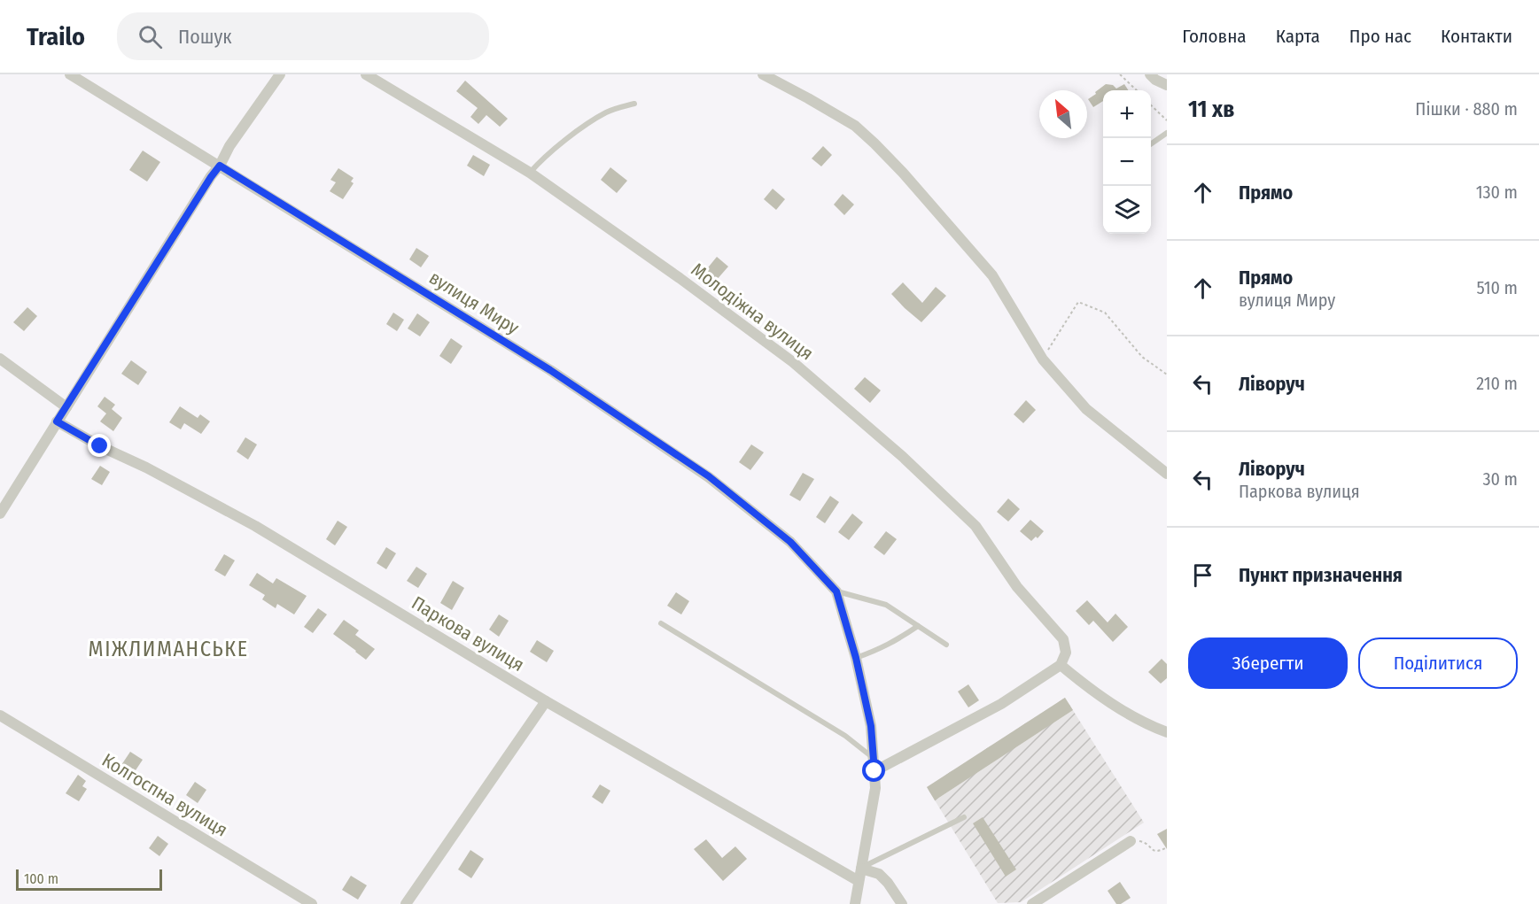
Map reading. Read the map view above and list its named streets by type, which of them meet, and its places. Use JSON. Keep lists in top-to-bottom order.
{
  "streets": {
    "street": [
      "вулиця Миру",
      "Молодіжна вулиця",
      "Паркова вулиця",
      "Колгоспна вулиця"
    ]
  },
  "districts": ["МІЖЛИМАНСЬКЕ"],
  "scale_bar": "100 m",
  "north": "top left",
  "page": {
    "header": "Trailo",
    "search": "Пошук",
    "nav": [
      "Головна",
      "Карта",
      "Про нас",
      "Контакти"
    ],
    "heading": ["11 хв", "Пішки · 880 m"],
    "map_buttons": ["+", "−"],
    "list": [
      ["Прямо", "130 m"],
      ["Прямо", "вулиця Миру", "510 m"],
      ["Ліворуч", "210 m"],
      ["Ліворуч", "Паркова вулиця", "30 m"],
      "Пункт призначення"
    ],
    "buttons": ["Зберегти", "Поділитися"],
    "scale": "100 m"
  }
}
